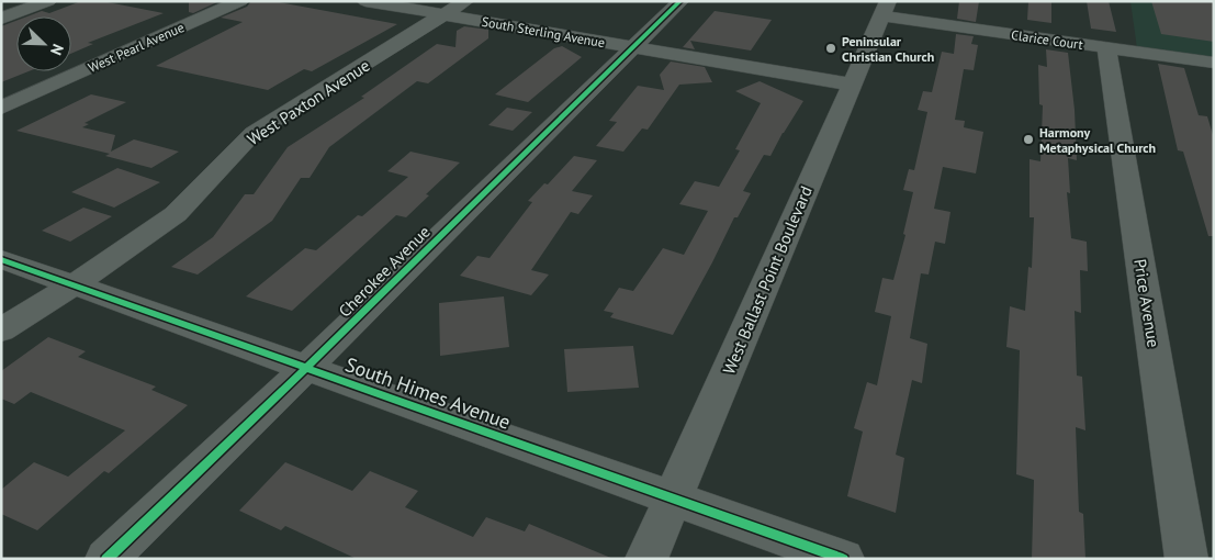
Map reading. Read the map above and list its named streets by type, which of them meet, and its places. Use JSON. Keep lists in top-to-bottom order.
{
  "streets": {
    "street": [
      "South Sterling Avenue",
      "Clarice Court",
      "West Pearl Avenue",
      "West Paxton Avenue",
      "Cherokee Avenue",
      "West Ballast Point Boulevard",
      "Price Avenue",
      "South Himes Avenue"
    ]
  },
  "crossings": [
    ["South Sterling Avenue", "West Paxton Avenue"],
    ["South Sterling Avenue", "Cherokee Avenue"],
    ["South Sterling Avenue", "West Ballast Point Boulevard"],
    ["Clarice Court", "West Ballast Point Boulevard"],
    ["Clarice Court", "Price Avenue"],
    ["West Paxton Avenue", "South Himes Avenue"],
    ["Cherokee Avenue", "South Himes Avenue"],
    ["West Ballast Point Boulevard", "South Himes Avenue"]
  ],
  "places": ["Peninsular Christian Church", "Harmony Metaphysical Church"],
  "north": "bottom right"
}
